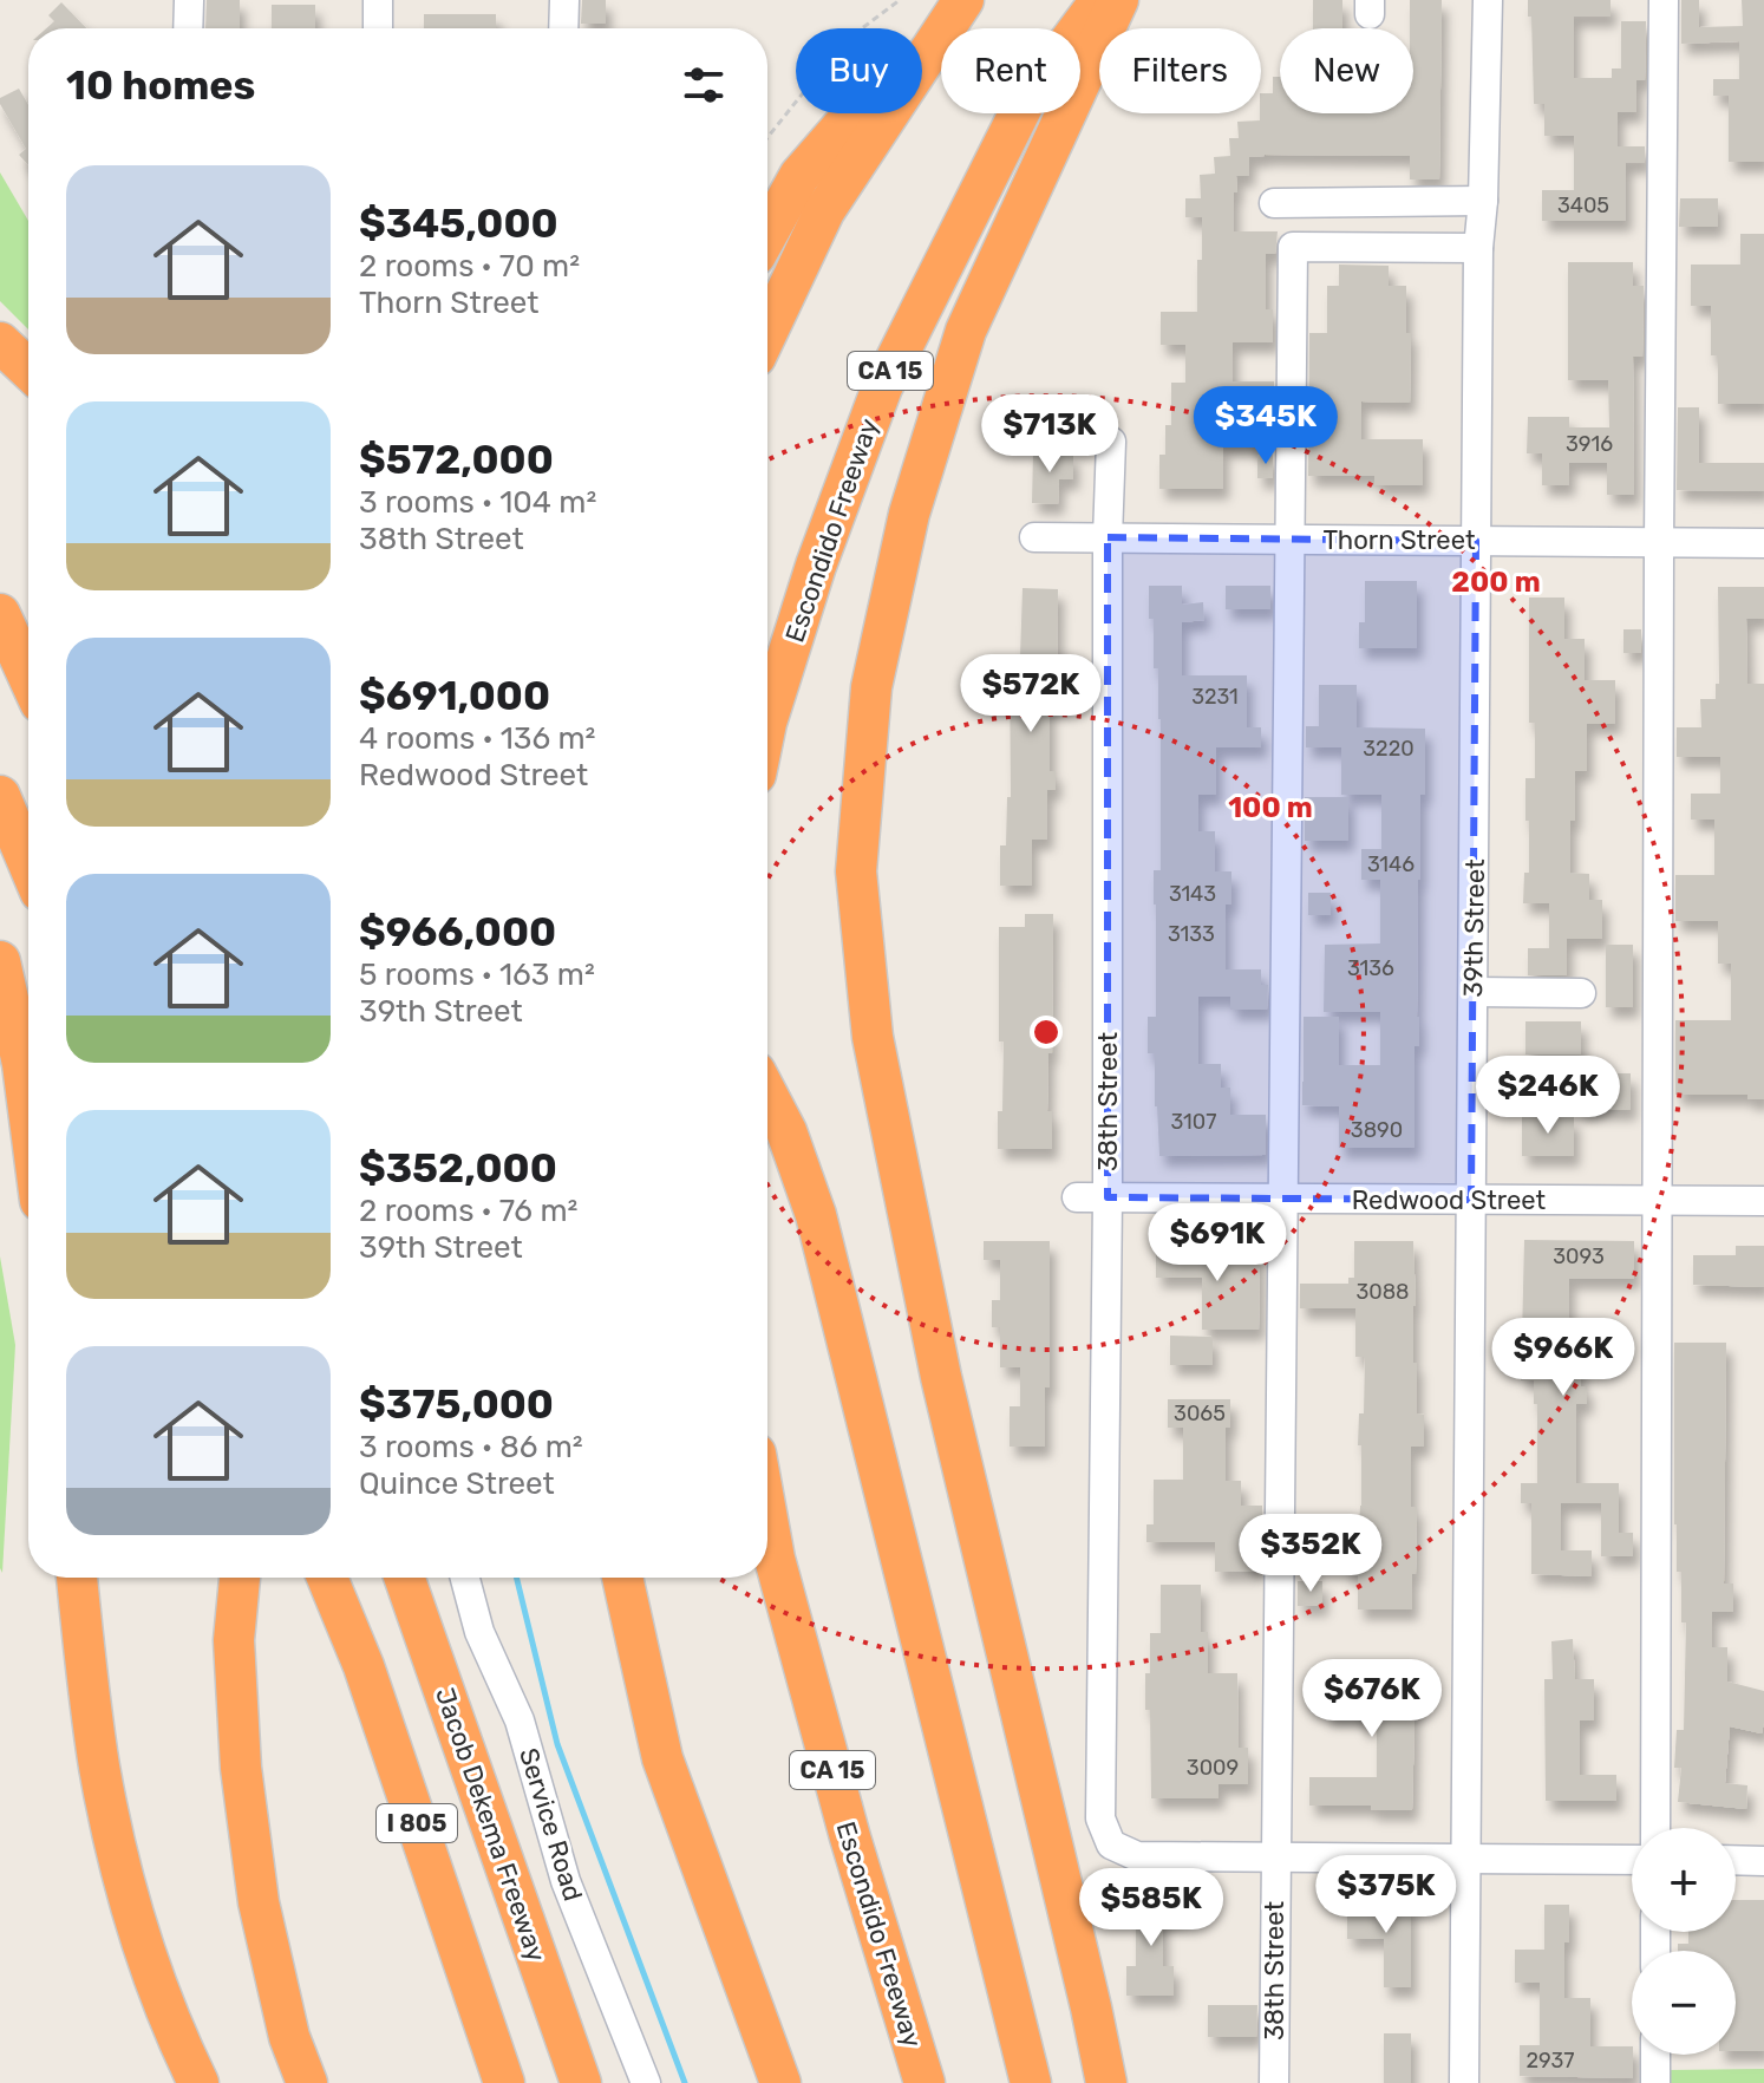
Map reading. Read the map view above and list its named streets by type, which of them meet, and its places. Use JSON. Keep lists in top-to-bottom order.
{
  "streets": {
    "highway": [
      "CA 15",
      "Escondido Freeway",
      "I 805",
      "Jacob Dekema Freeway"
    ],
    "street": [
      "Thorn Street",
      "39th Street",
      "38th Street",
      "Redwood Street",
      "Service Road"
    ]
  },
  "crossings": [
    ["Thorn Street", "39th Street"],
    ["Thorn Street", "38th Street"],
    ["39th Street", "38th Street"],
    ["39th Street", "Redwood Street"],
    ["38th Street", "Redwood Street"]
  ],
  "house_numbers": [
    "3405",
    "3916",
    "3231",
    "3220",
    "3146",
    "3143",
    "3133",
    "3136",
    "3107",
    "3890",
    "3093",
    "3088",
    "3065",
    "3009",
    "2937"
  ],
  "page": {
    "chip": [
      "Buy",
      "Rent",
      "Filters",
      "New"
    ],
    "heading": "10 homes",
    "list": [
      {
        "name": "$345,000",
        "note": "2 rooms · 70 m² · Thorn Street"
      },
      {
        "name": "$572,000",
        "note": "3 rooms · 104 m² · 38th Street"
      },
      {
        "name": "$691,000",
        "note": "4 rooms · 136 m² · Redwood Street"
      },
      {
        "name": "$966,000",
        "note": "5 rooms · 163 m² · 39th Street"
      },
      {
        "name": "$352,000",
        "note": "2 rooms · 76 m² · 39th Street"
      },
      {
        "name": "$375,000",
        "note": "3 rooms · 86 m² · Quince Street"
      }
    ],
    "price": [
      "$345K",
      "$713K",
      "$572K",
      "$246K",
      "$691K",
      "$966K",
      "$352K",
      "$676K",
      "$375K",
      "$585K"
    ],
    "map_buttons": ["+", "−"]
  },
  "rings": ["200 m", "100 m"]
}
